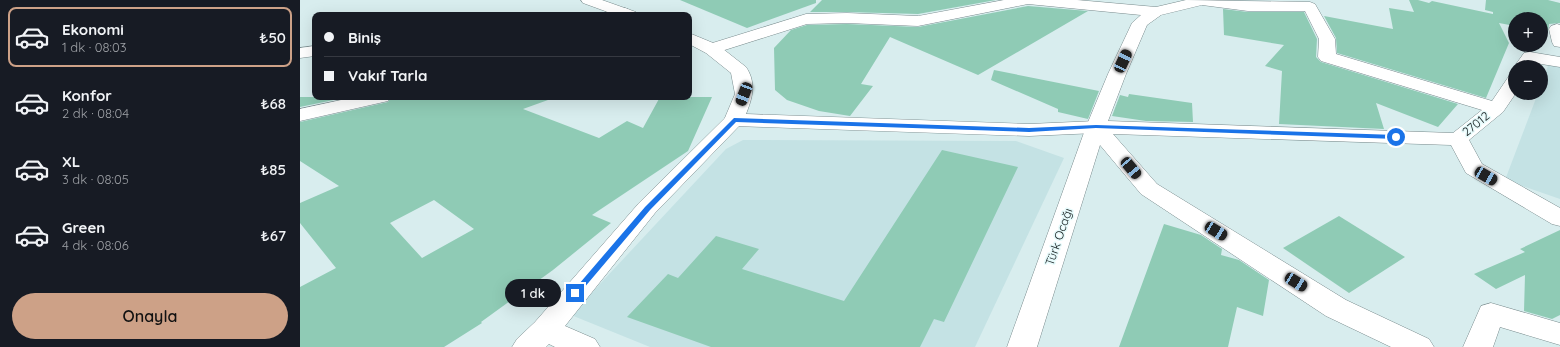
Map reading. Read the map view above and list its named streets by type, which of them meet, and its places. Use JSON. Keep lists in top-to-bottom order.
{
  "streets": {
    "street": ["27012", "Türk Ocağı"]
  },
  "page": {
    "list": [
      {
        "name": "Ekonomi",
        "note": "1 dk · 08:03",
        "value": "₺50"
      },
      {
        "name": "Konfor",
        "note": "2 dk · 08:04",
        "value": "₺68"
      },
      {
        "name": "XL",
        "note": "3 dk · 08:05",
        "value": "₺85"
      },
      {
        "name": "Green",
        "note": "4 dk · 08:06",
        "value": "₺67"
      }
    ],
    "map_buttons": ["+", "−"],
    "banner": ["Biniş", "Vakıf Tarla"],
    "bubble": "1 dk",
    "buttons": "Onayla"
  }
}
